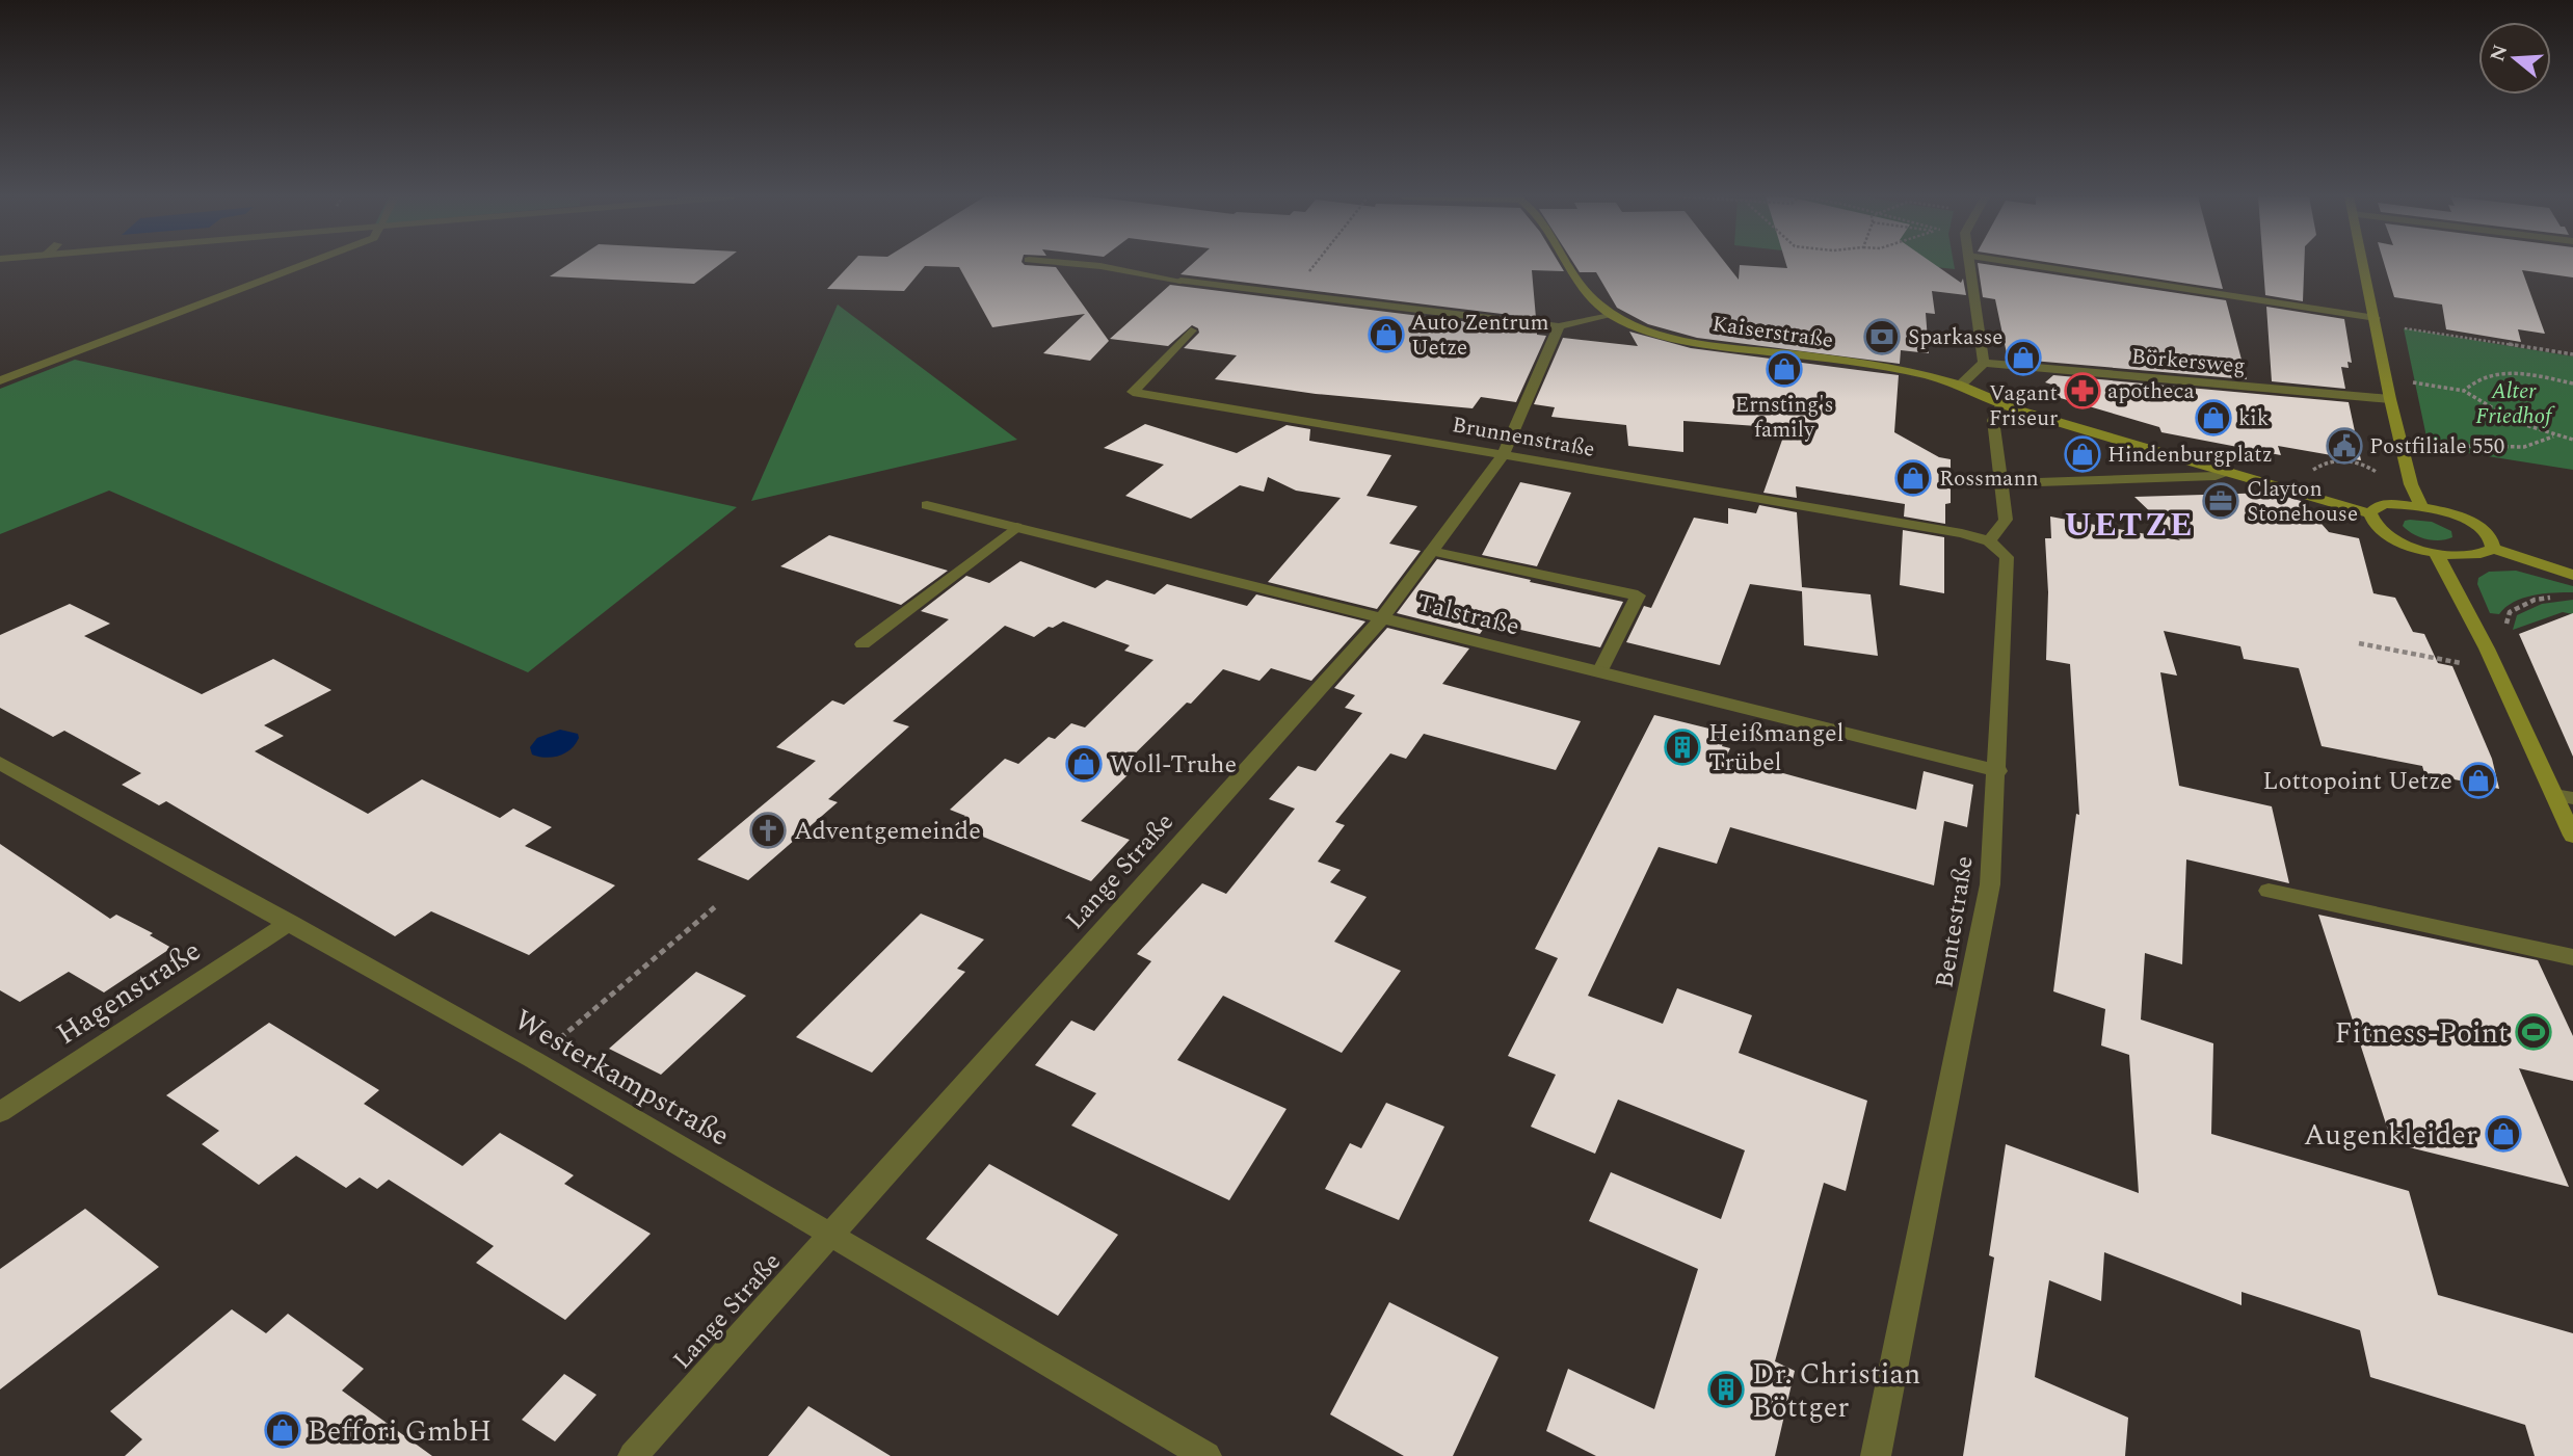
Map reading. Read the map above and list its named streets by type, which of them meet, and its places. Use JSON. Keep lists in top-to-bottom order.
{
  "streets": {
    "street": [
      "Kaiserstraße",
      "Börkersweg",
      "Brunnenstraße",
      "Talstraße",
      "Lange Straße",
      "Bentestraße",
      "Hagenstraße",
      "Westerkampstraße"
    ]
  },
  "crossings": [
    ["Brunnenstraße", "Lange Straße"],
    ["Brunnenstraße", "Bentestraße"],
    ["Talstraße", "Lange Straße"],
    ["Talstraße", "Bentestraße"],
    ["Lange Straße", "Westerkampstraße"],
    ["Hagenstraße", "Westerkampstraße"]
  ],
  "districts": ["UETZE"],
  "parks": ["Alter Friedhof"],
  "places": {
    "shop": [
      "Auto Zentrum Uetze",
      "Vagant Friseur",
      "Ernsting's family",
      "kik",
      "Hindenburgplatz",
      "Rossmann",
      "Woll-Truhe",
      "Lottopoint Uetze",
      "Augenkleider",
      "Beffori GmbH"
    ],
    "bank": ["Sparkasse"],
    "pharmacy": ["apotheca"],
    "public building": ["Postfiliale 550"],
    "office": ["Clayton Stonehouse"],
    "building": ["Heißmangel Trübel", "Dr. Christian Böttger"],
    "church": ["Adventgemeinde"],
    "sports": ["Fitness-Point"]
  },
  "north": "left"
}
